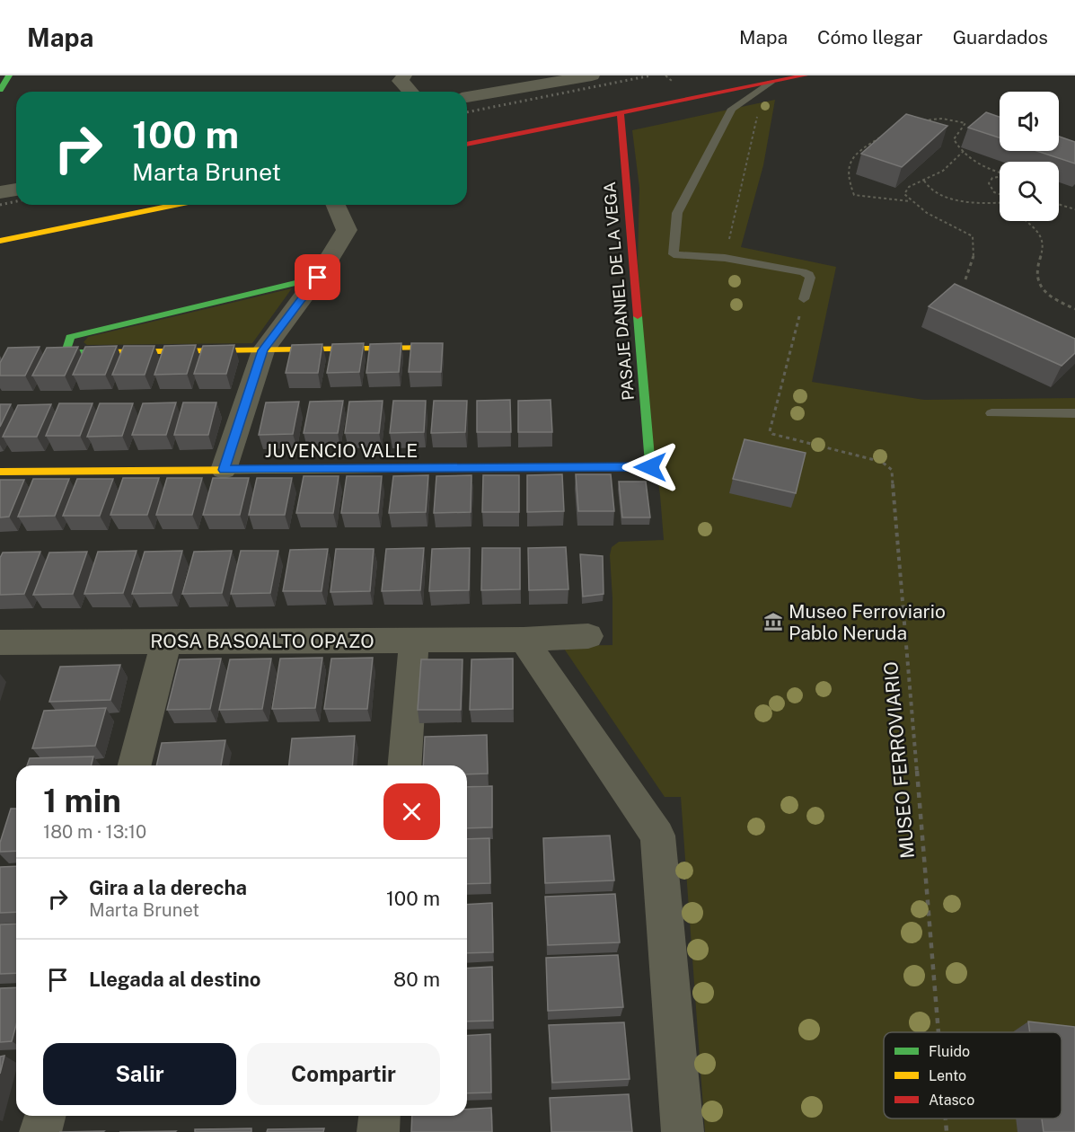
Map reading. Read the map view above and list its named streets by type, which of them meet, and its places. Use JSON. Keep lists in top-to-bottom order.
{
  "streets": {
    "street": ["PASAJE DANIEL DE LA VEGA", "JUVENCIO VALLE", "ROSA BASOALTO OPAZO"],
    "path": ["MUSEO FERROVIARIO"]
  },
  "crossings": [
    ["PASAJE DANIEL DE LA VEGA", "JUVENCIO VALLE"]
  ],
  "places": {
    "museum": ["Museo Ferroviario Pablo Neruda"]
  },
  "legend": ["Fluido", "Lento", "Atasco"],
  "page": {
    "header": "Mapa",
    "nav": ["Mapa", "Cómo llegar", "Guardados"],
    "turn": ["100 m", "Marta Brunet"],
    "heading": ["1 min", "180 m · 13:10"],
    "list": [
      {
        "name": "Gira a la derecha",
        "note": "Marta Brunet",
        "value": "100 m"
      },
      {
        "name": "Llegada al destino",
        "value": "80 m"
      }
    ],
    "buttons": ["Salir", "Compartir"]
  }
}
